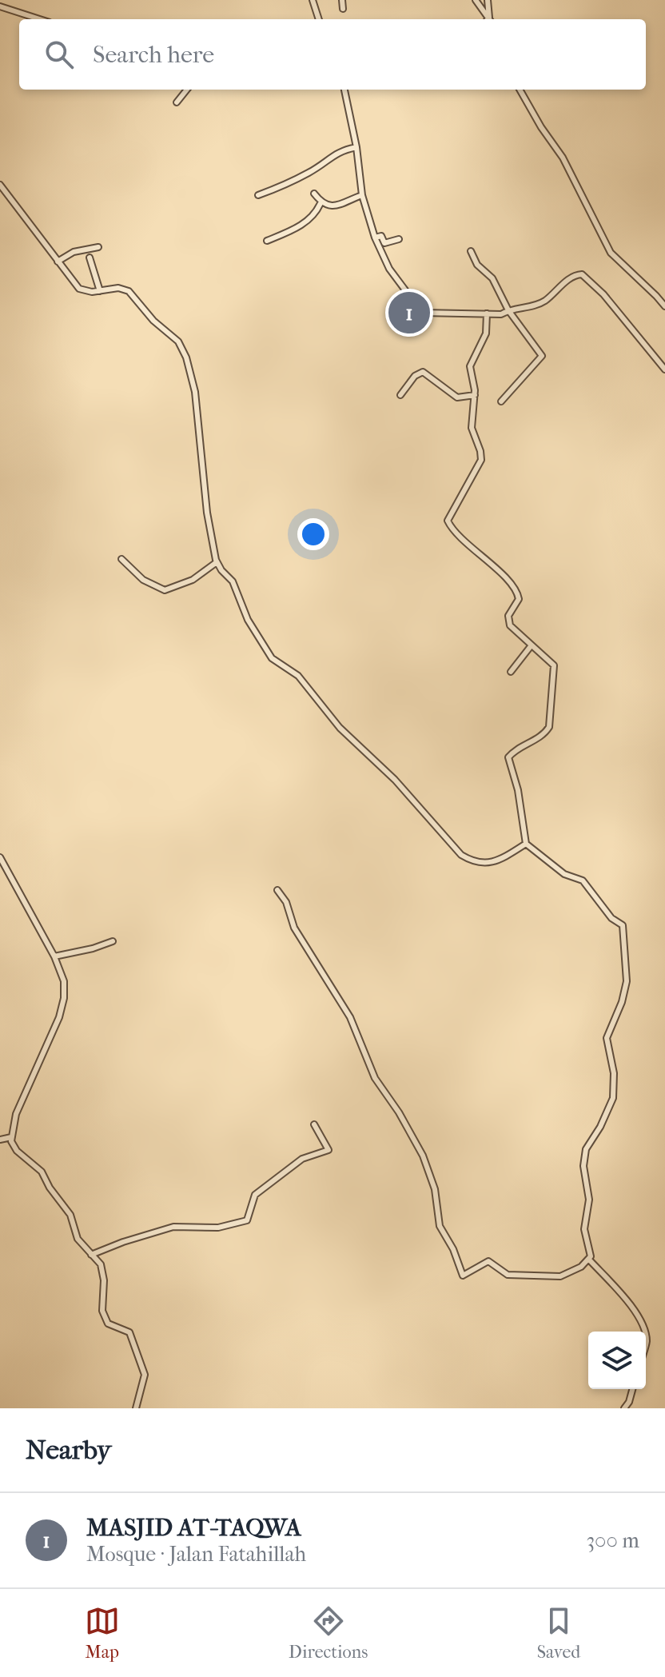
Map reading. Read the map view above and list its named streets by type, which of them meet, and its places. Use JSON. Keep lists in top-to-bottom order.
{
  "page": {
    "search": "Search here",
    "pins": "1",
    "heading": "Nearby",
    "list": [
      {
        "mark": "1",
        "name": "MASJID AT-TAQWA",
        "note": "Mosque · Jalan Fatahillah",
        "value": "300 m"
      }
    ],
    "nav": ["Map", "Directions", "Saved"]
  }
}
